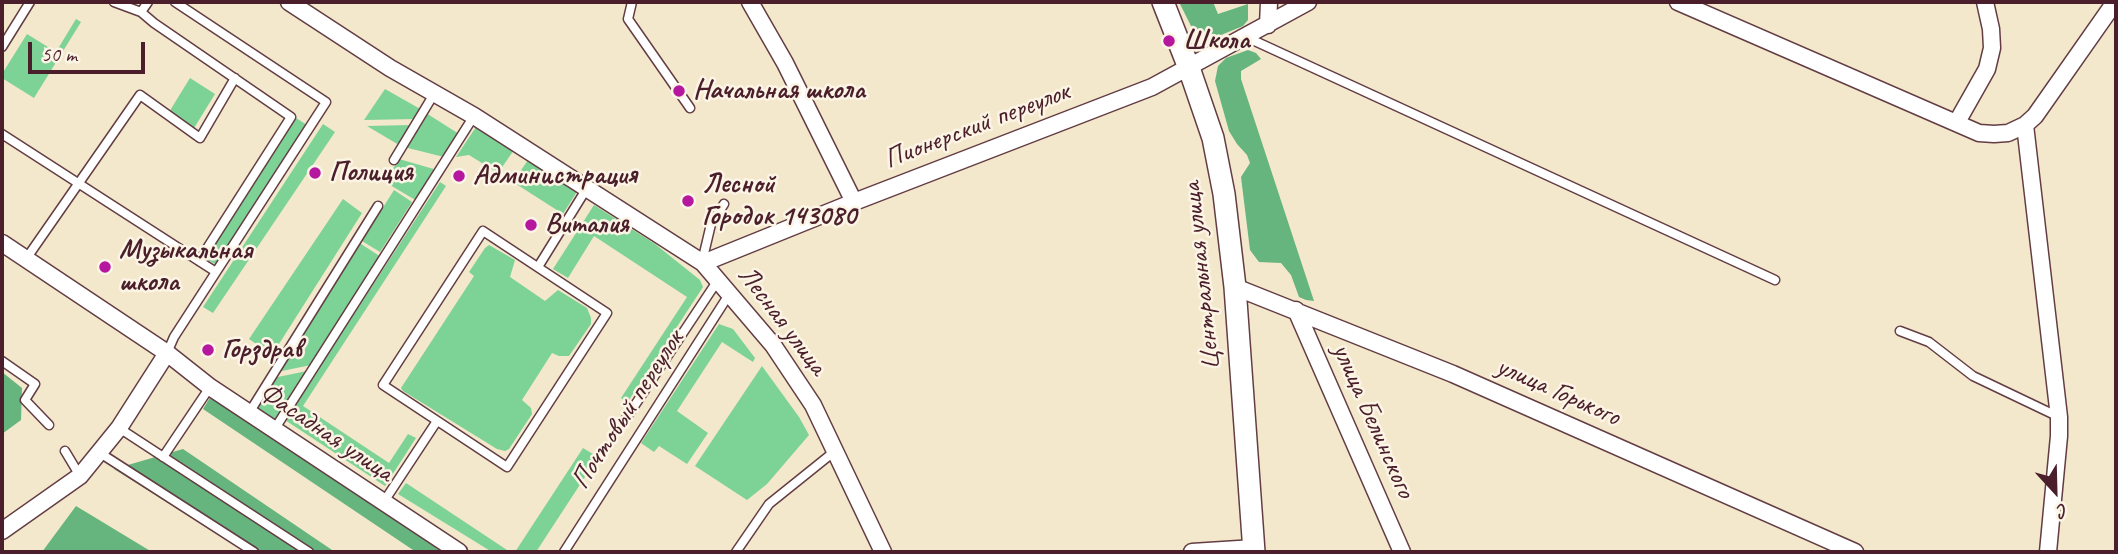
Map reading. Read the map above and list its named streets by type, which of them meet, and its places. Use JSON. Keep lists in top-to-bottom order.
{
  "streets": {
    "street": [
      "Пионерский переулок",
      "Центральная улица",
      "Лесная улица",
      "улица Горького",
      "улица Белинского",
      "Фасадная улица"
    ],
    "lane": ["Почтовый переулок"]
  },
  "crossings": [
    ["Пионерский переулок", "Центральная улица"],
    ["Пионерский переулок", "Лесная улица"],
    ["Центральная улица", "улица Горького"],
    ["Лесная улица", "Почтовый переулок"],
    ["улица Горького", "улица Белинского"]
  ],
  "places": [
    "Школа",
    "Начальная школа",
    "Полиция",
    "Администрация",
    "Лесной Городок 143080",
    "Виталия",
    "Музыкальная школа",
    "Горздрав"
  ],
  "scale_bar": "50 m",
  "north": "bottom"
}
